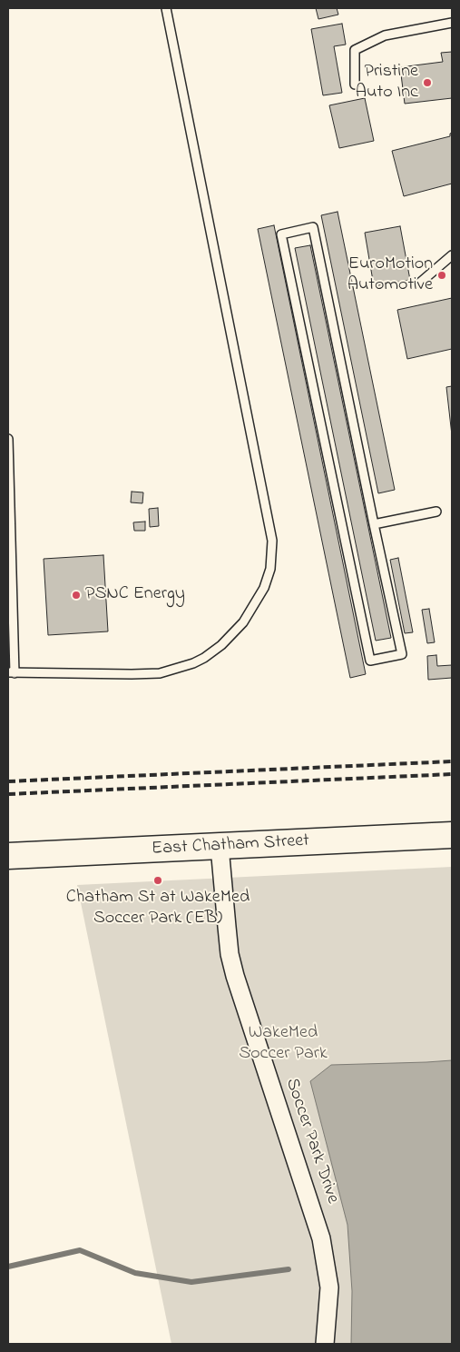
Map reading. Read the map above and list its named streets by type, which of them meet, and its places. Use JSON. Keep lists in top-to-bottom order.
{
  "streets": {
    "main road": ["East Chatham Street"],
    "street": ["Soccer Park Drive"]
  },
  "crossings": [
    ["East Chatham Street", "Soccer Park Drive"]
  ],
  "parks": ["WakeMed Soccer Park"],
  "places": [
    "Pristine Auto Inc",
    "EuroMotion Automotive",
    "PSNC Energy",
    "Chatham St at WakeMed Soccer Park (EB)"
  ]
}
